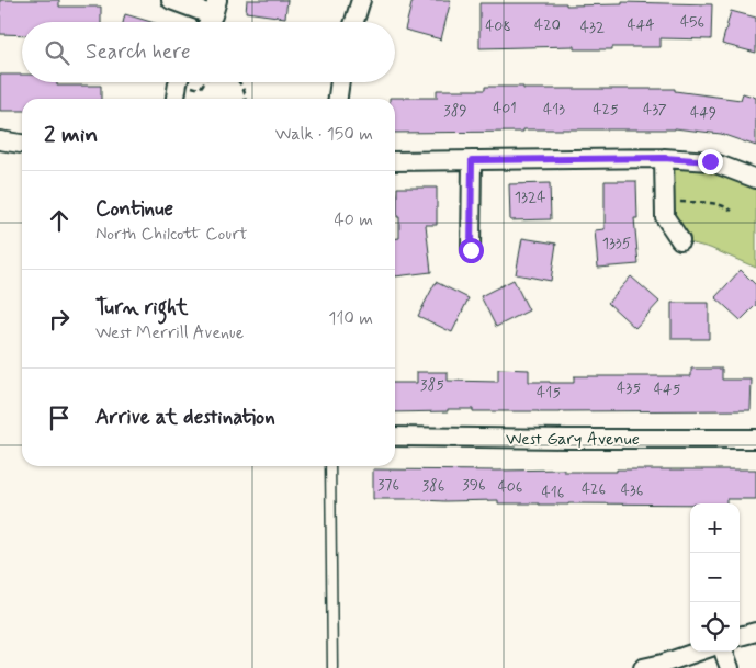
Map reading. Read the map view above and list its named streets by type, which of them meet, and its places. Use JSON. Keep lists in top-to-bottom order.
{
  "streets": {
    "street": ["West Gary Avenue"]
  },
  "house_numbers": [
    "456",
    "420",
    "444",
    "408",
    "432",
    "401",
    "413",
    "425",
    "437",
    "389",
    "449",
    "1324",
    "1335",
    "385",
    "435",
    "445",
    "415",
    "376",
    "396",
    "386",
    "406",
    "426",
    "436",
    "416"
  ],
  "page": {
    "search": "Search here",
    "heading": ["2 min", "Walk · 150 m"],
    "list": [
      ["Continue", "North Chilcott Court", "40 m"],
      ["Turn right", "West Merrill Avenue", "110 m"],
      "Arrive at destination"
    ],
    "map_buttons": ["+", "−"]
  }
}
